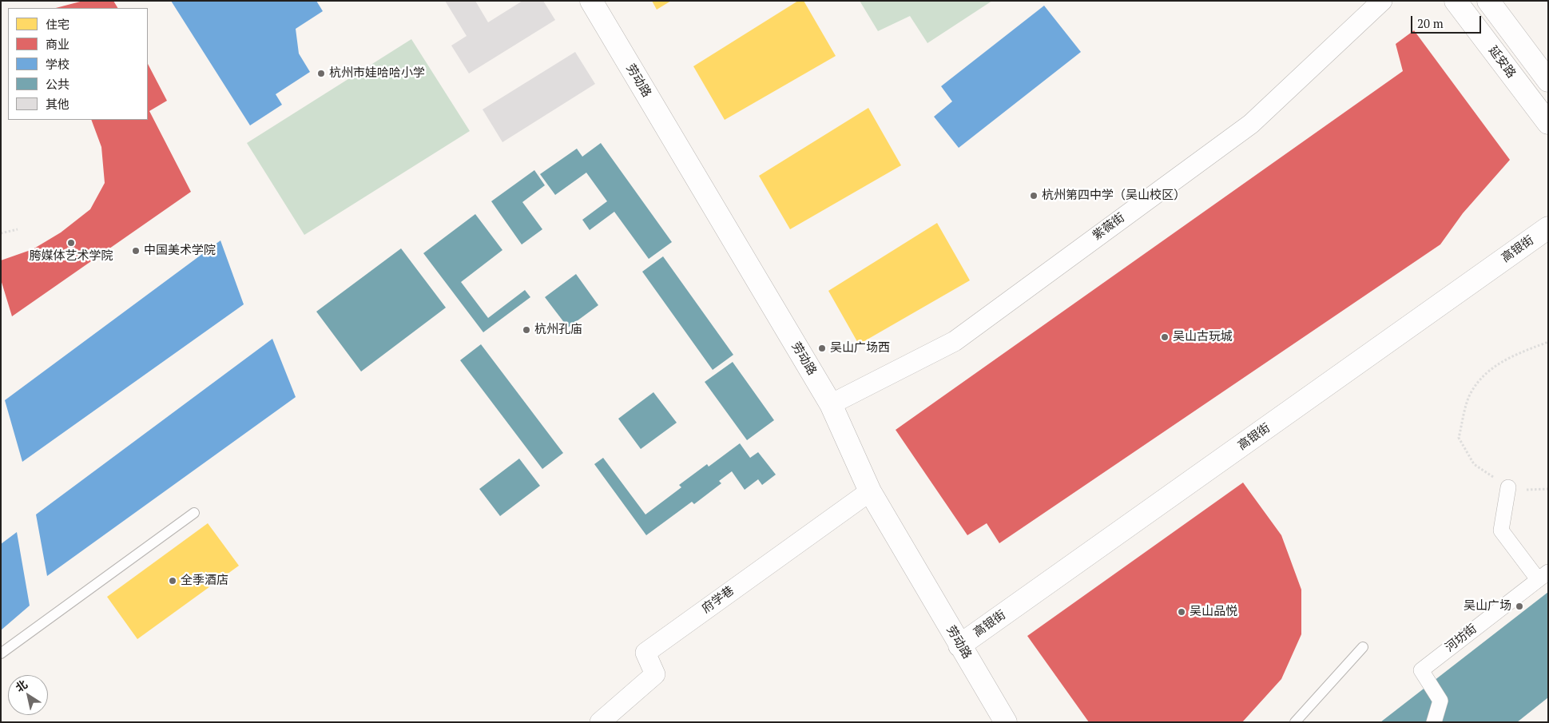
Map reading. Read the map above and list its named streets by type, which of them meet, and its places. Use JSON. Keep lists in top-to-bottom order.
{
  "streets": {
    "street": [
      "延安路",
      "劳动路",
      "紫薇街",
      "高银街",
      "府学巷",
      "河坊街"
    ]
  },
  "crossings": [
    ["劳动路", "紫薇街"],
    ["劳动路", "高银街"],
    ["劳动路", "府学巷"]
  ],
  "places": [
    "杭州市娃哈哈小学",
    "杭州第四中学（吴山校区）",
    "胯媒体艺术学院",
    "中国美术学院",
    "杭州孔庙",
    "吴山古玩城",
    "吴山广场西",
    "全季酒店",
    "吴山广场",
    "吴山品悦"
  ],
  "legend": [
    "住宅",
    "商业",
    "学校",
    "公共",
    "其他"
  ],
  "scale_bar": "20 m",
  "north": "top left"
}
